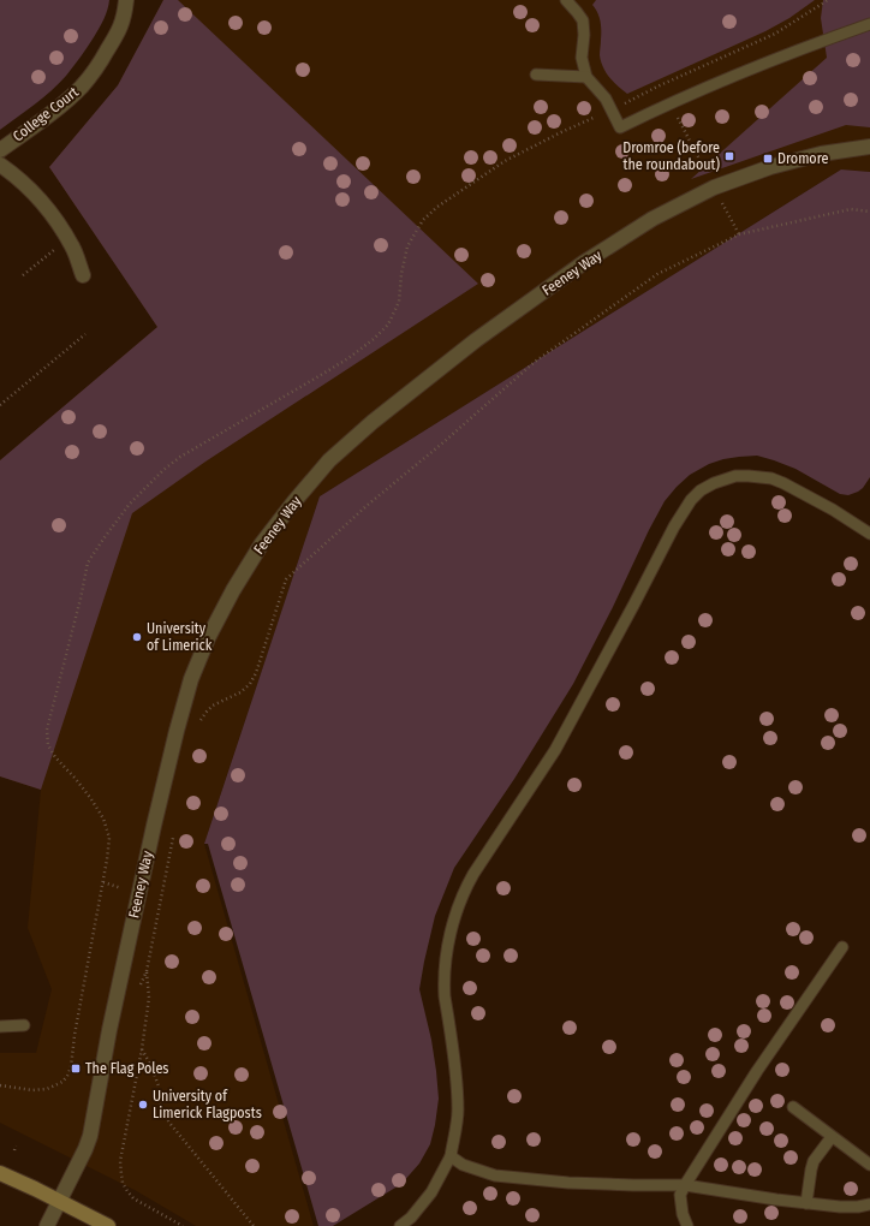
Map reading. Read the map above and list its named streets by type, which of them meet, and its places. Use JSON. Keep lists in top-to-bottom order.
{
  "streets": {
    "street": ["College Court", "Feeney Way"]
  },
  "places": {
    "transit": ["Dromroe (before the roundabout)", "Dromore", "The Flag Poles"],
    "other": ["University of Limerick", "University of Limerick Flagposts"]
  }
}
